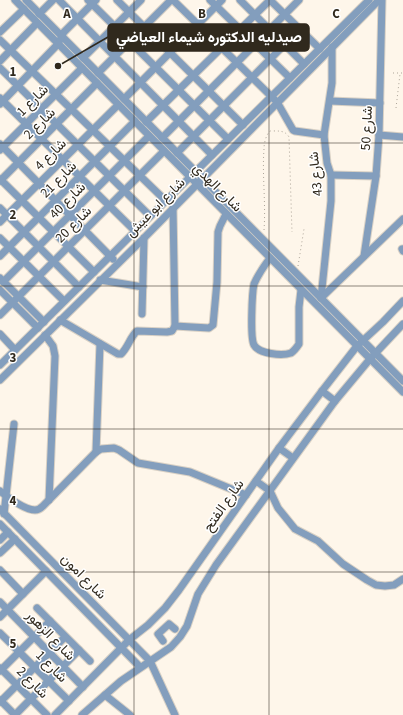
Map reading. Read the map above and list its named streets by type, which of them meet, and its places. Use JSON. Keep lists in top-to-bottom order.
{
  "streets": {
    "street": [
      "شارع 1",
      "شارع 2",
      "شارع 50",
      "شارع 4",
      "شارع 43",
      "شارع 21",
      "شارع الهدي",
      "شارع 40",
      "شارع ابو عيش",
      "شارع 20",
      "شارع الفتح",
      "شارع امون",
      "شارع الزهور"
    ]
  },
  "crossings": [
    ["شارع 1", "شارع الهدي"],
    ["شارع 1", "شارع الفتح"],
    ["شارع 2", "شارع الهدي"],
    ["شارع 4", "شارع الهدي"],
    ["شارع 43", "شارع الهدي"],
    ["شارع 43", "شارع ابو عيش"],
    ["شارع 21", "شارع الهدي"],
    ["شارع الهدي", "شارع 40"],
    ["شارع الهدي", "شارع ابو عيش"],
    ["شارع الهدي", "شارع 20"],
    ["شارع الهدي", "شارع الفتح"],
    ["شارع الفتح", "شارع امون"],
    ["شارع الفتح", "شارع الزهور"]
  ],
  "places": ["صيدليه الدكتوره شيماء العياضي"],
  "grid": {
    "columns": ["A", "B", "C"],
    "rows": [
      "1",
      "2",
      "3",
      "4",
      "5"
    ]
  }
}
